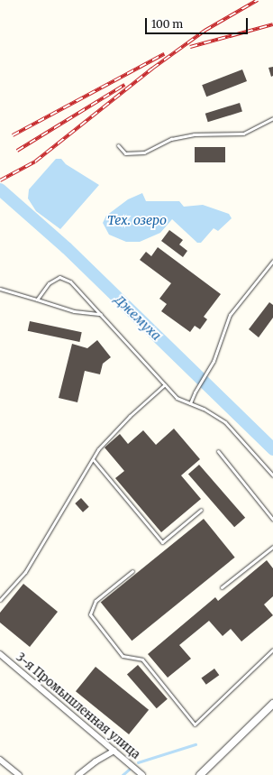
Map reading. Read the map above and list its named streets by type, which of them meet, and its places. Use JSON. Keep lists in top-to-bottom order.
{
  "streets": {
    "street": ["3-я Промышленная улица"]
  },
  "water": ["Тех. озеро", "Джемуха"],
  "scale_bar": "100 m"
}
